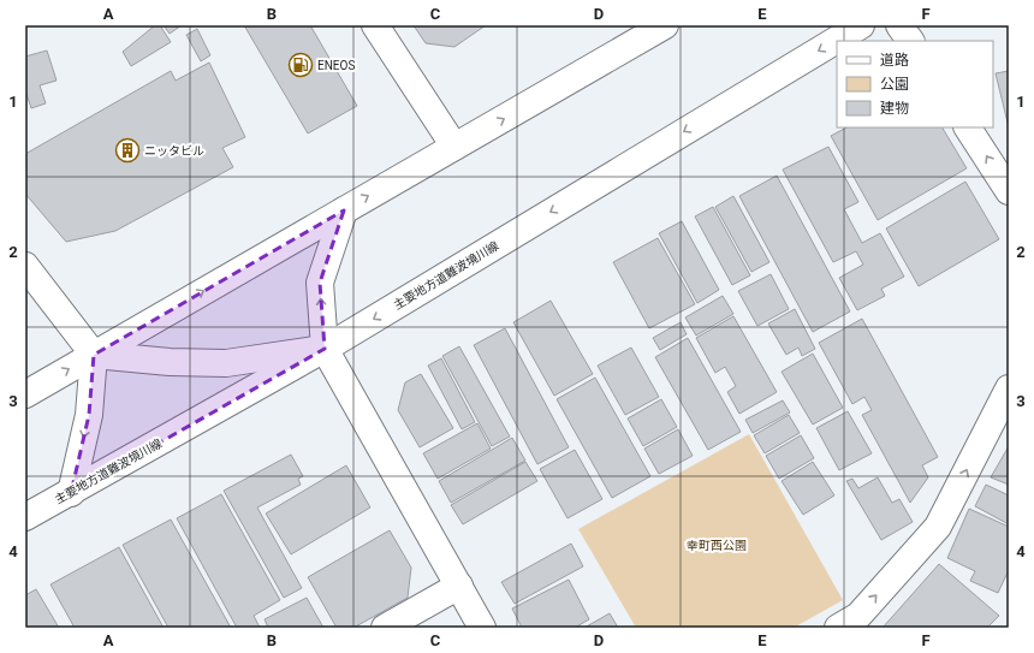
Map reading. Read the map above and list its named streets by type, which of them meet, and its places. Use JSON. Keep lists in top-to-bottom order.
{
  "streets": {
    "main road": ["主要地方道難波境川線"]
  },
  "parks": ["幸町西公園"],
  "places": {
    "fuel station": ["ENEOS"],
    "building": ["ニッタビル"]
  },
  "legend": ["道路", "公園", "建物"],
  "grid": {
    "columns": [
      "A",
      "B",
      "C",
      "D",
      "E",
      "F"
    ],
    "rows": [
      "1",
      "2",
      "3",
      "4"
    ]
  }
}
